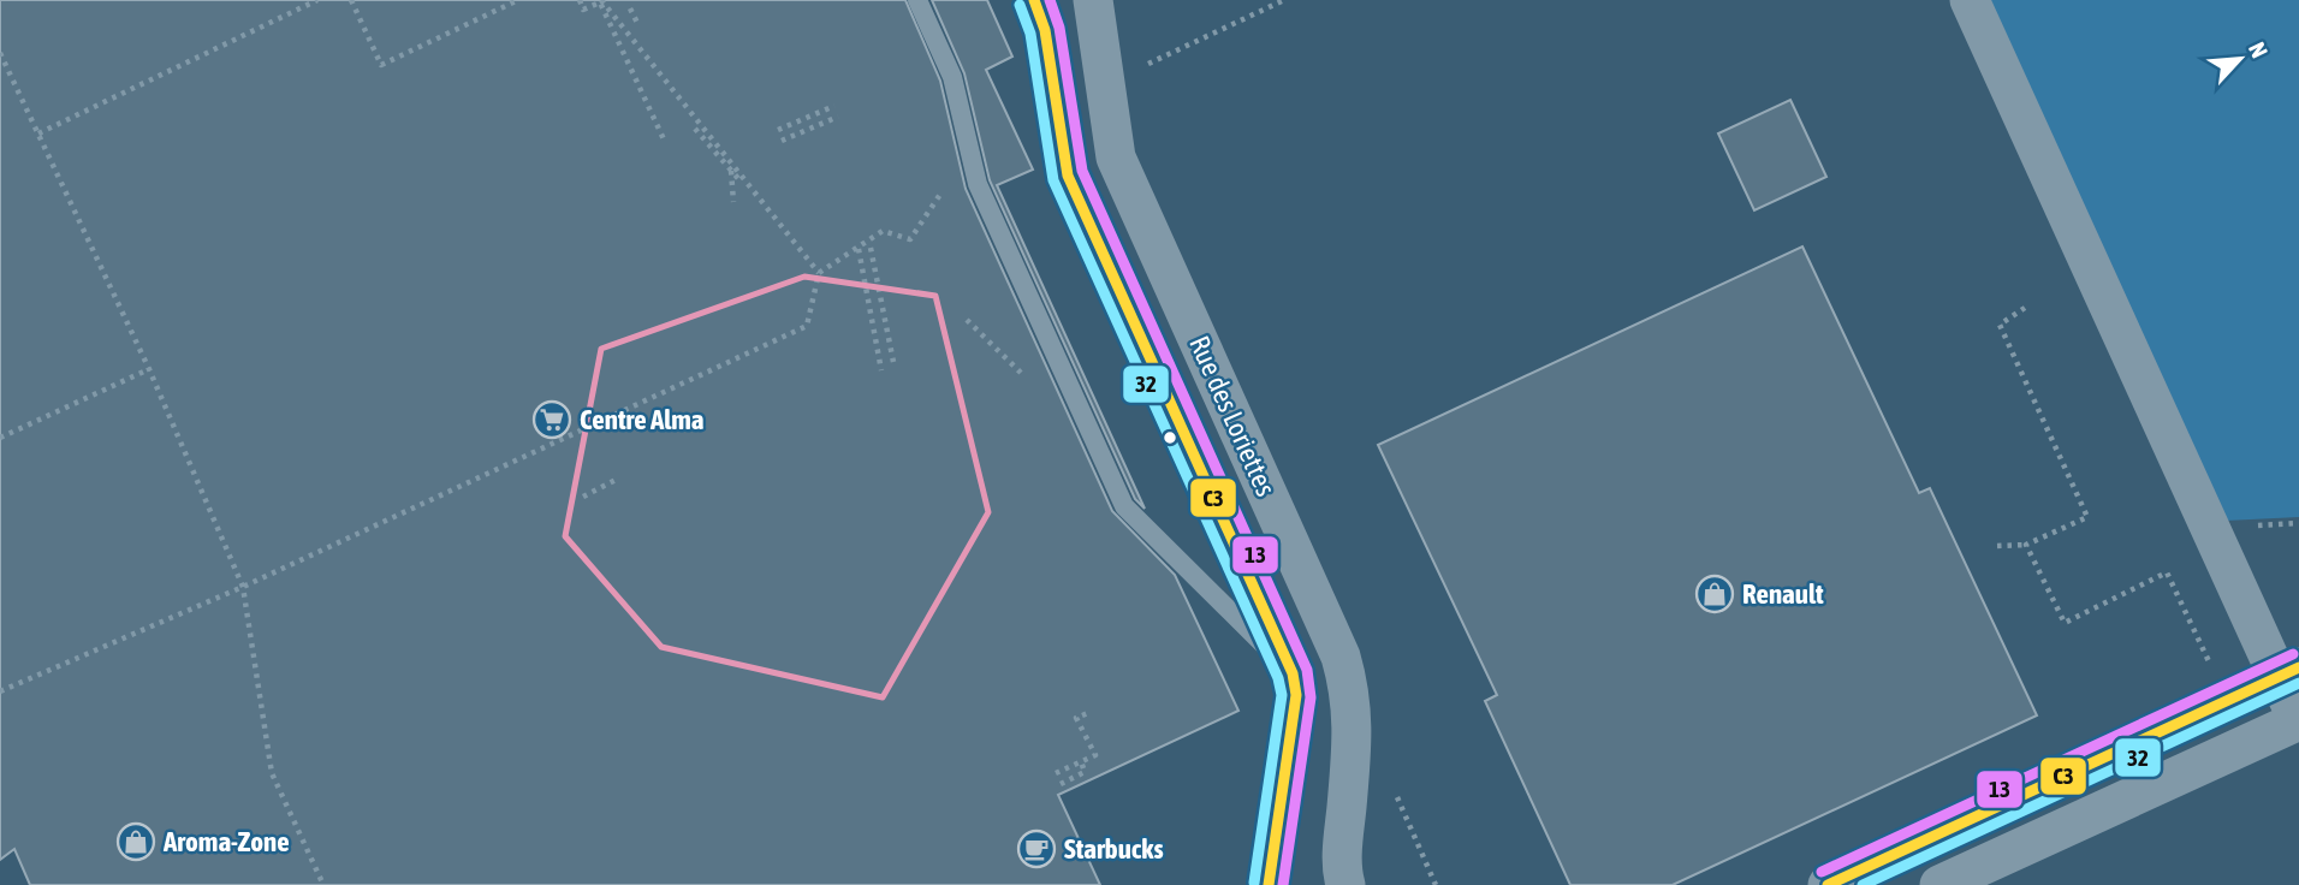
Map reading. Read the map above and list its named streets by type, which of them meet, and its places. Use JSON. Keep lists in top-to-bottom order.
{
  "streets": {
    "street": ["Rue des Loriettes"]
  },
  "places": {
    "supermarket": ["Centre Alma"],
    "shop": ["Renault", "Aroma-Zone"],
    "cafe": ["Starbucks"]
  },
  "lines": ["transit line C3", "transit line 13", "transit line 32"],
  "north": "top right"
}
